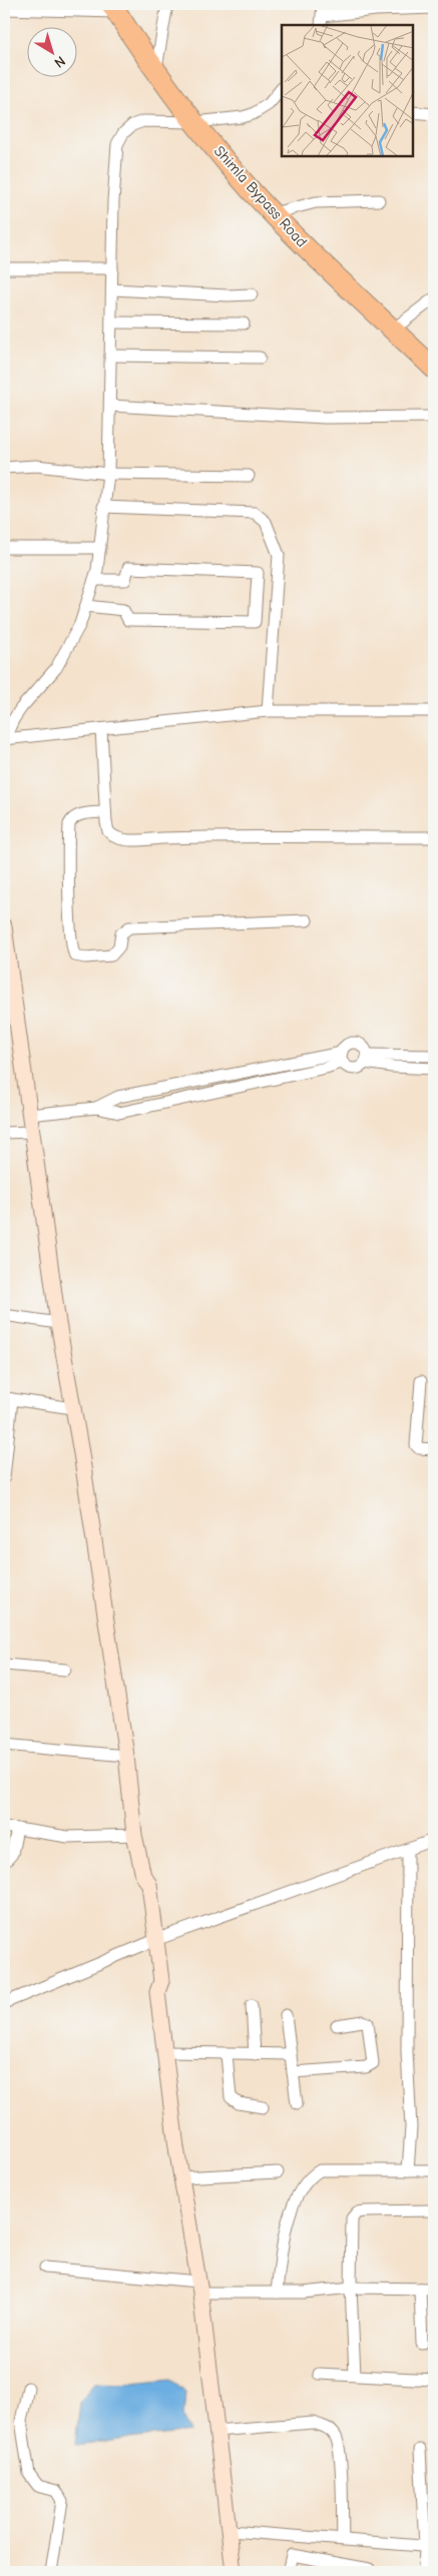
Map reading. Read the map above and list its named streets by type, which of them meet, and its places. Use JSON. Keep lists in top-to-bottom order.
{
  "streets": {
    "highway": ["Shimla Bypass Road"]
  },
  "north": "bottom right"
}
